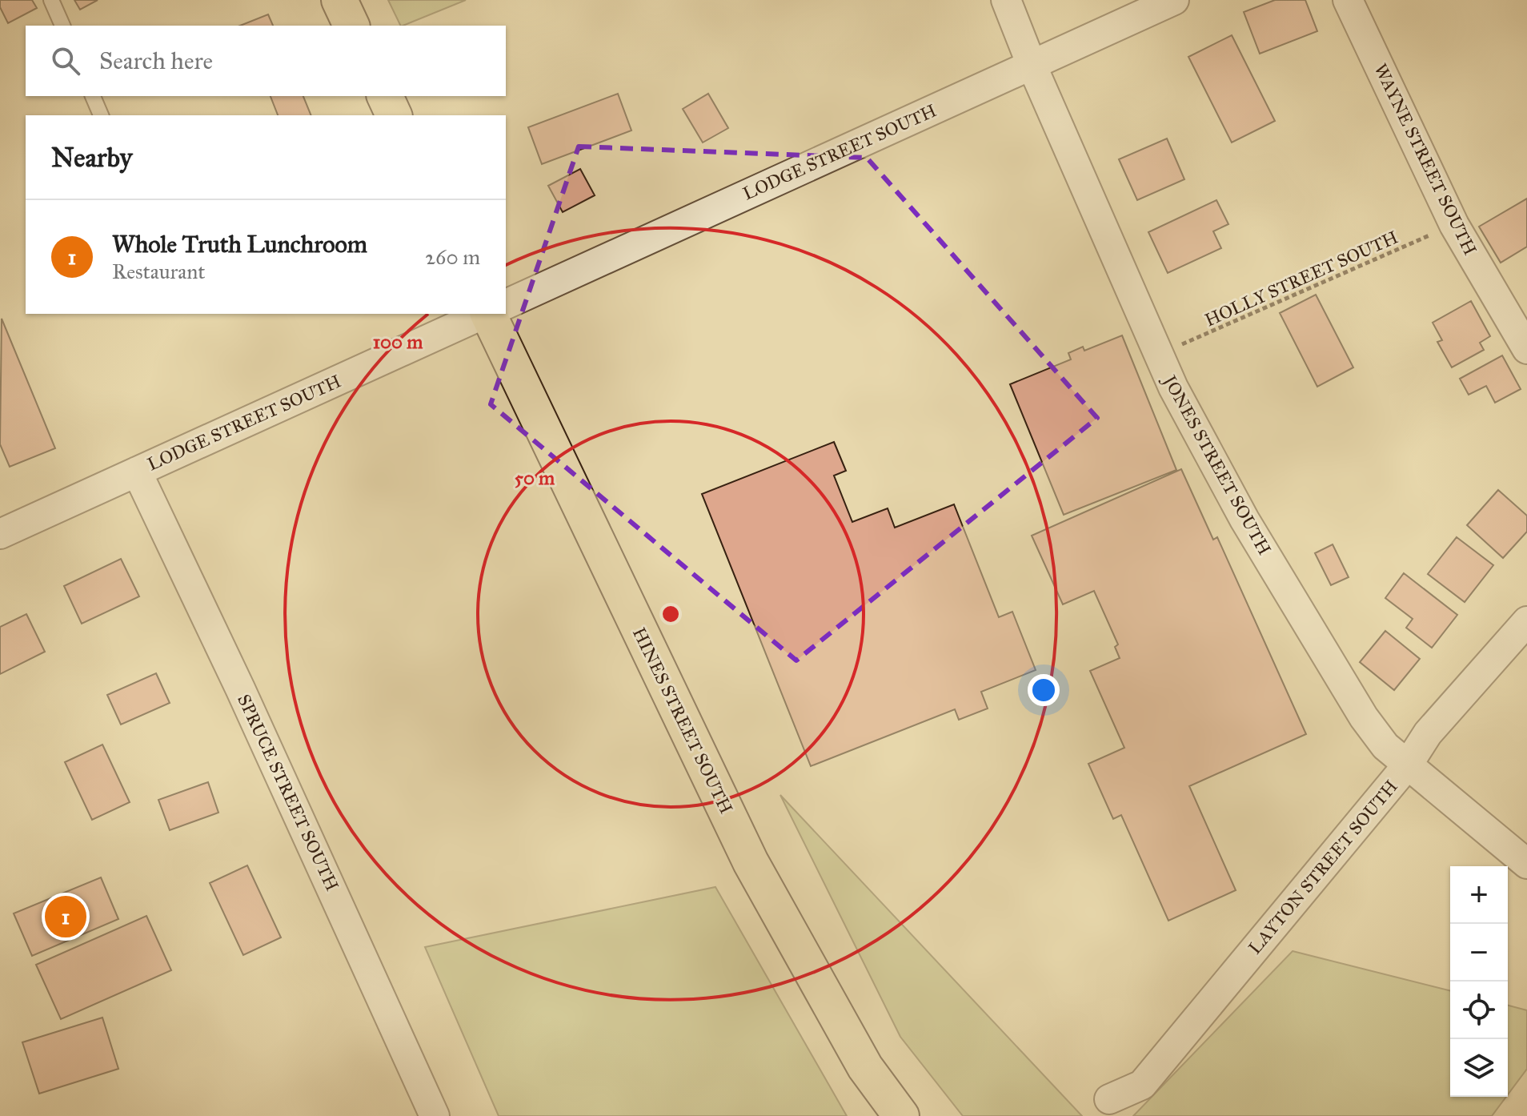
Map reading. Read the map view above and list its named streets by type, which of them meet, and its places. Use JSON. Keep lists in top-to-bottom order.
{
  "streets": {
    "main road": ["HINES STREET SOUTH"],
    "street": [
      "LODGE STREET SOUTH",
      "WAYNE STREET SOUTH",
      "JONES STREET SOUTH",
      "SPRUCE STREET SOUTH",
      "LAYTON STREET SOUTH"
    ],
    "path": ["HOLLY STREET SOUTH"]
  },
  "crossings": [
    ["LODGE STREET SOUTH", "JONES STREET SOUTH"],
    ["LODGE STREET SOUTH", "SPRUCE STREET SOUTH"],
    ["WAYNE STREET SOUTH", "HOLLY STREET SOUTH"],
    ["HOLLY STREET SOUTH", "JONES STREET SOUTH"],
    ["JONES STREET SOUTH", "LAYTON STREET SOUTH"]
  ],
  "page": {
    "search": "Search here",
    "heading": "Nearby",
    "list": [
      {
        "mark": "1",
        "name": "Whole Truth Lunchroom",
        "note": "Restaurant",
        "value": "260 m"
      }
    ],
    "map_buttons": ["+", "−"],
    "pins": "1"
  },
  "rings": ["100 m", "50 m"]
}
